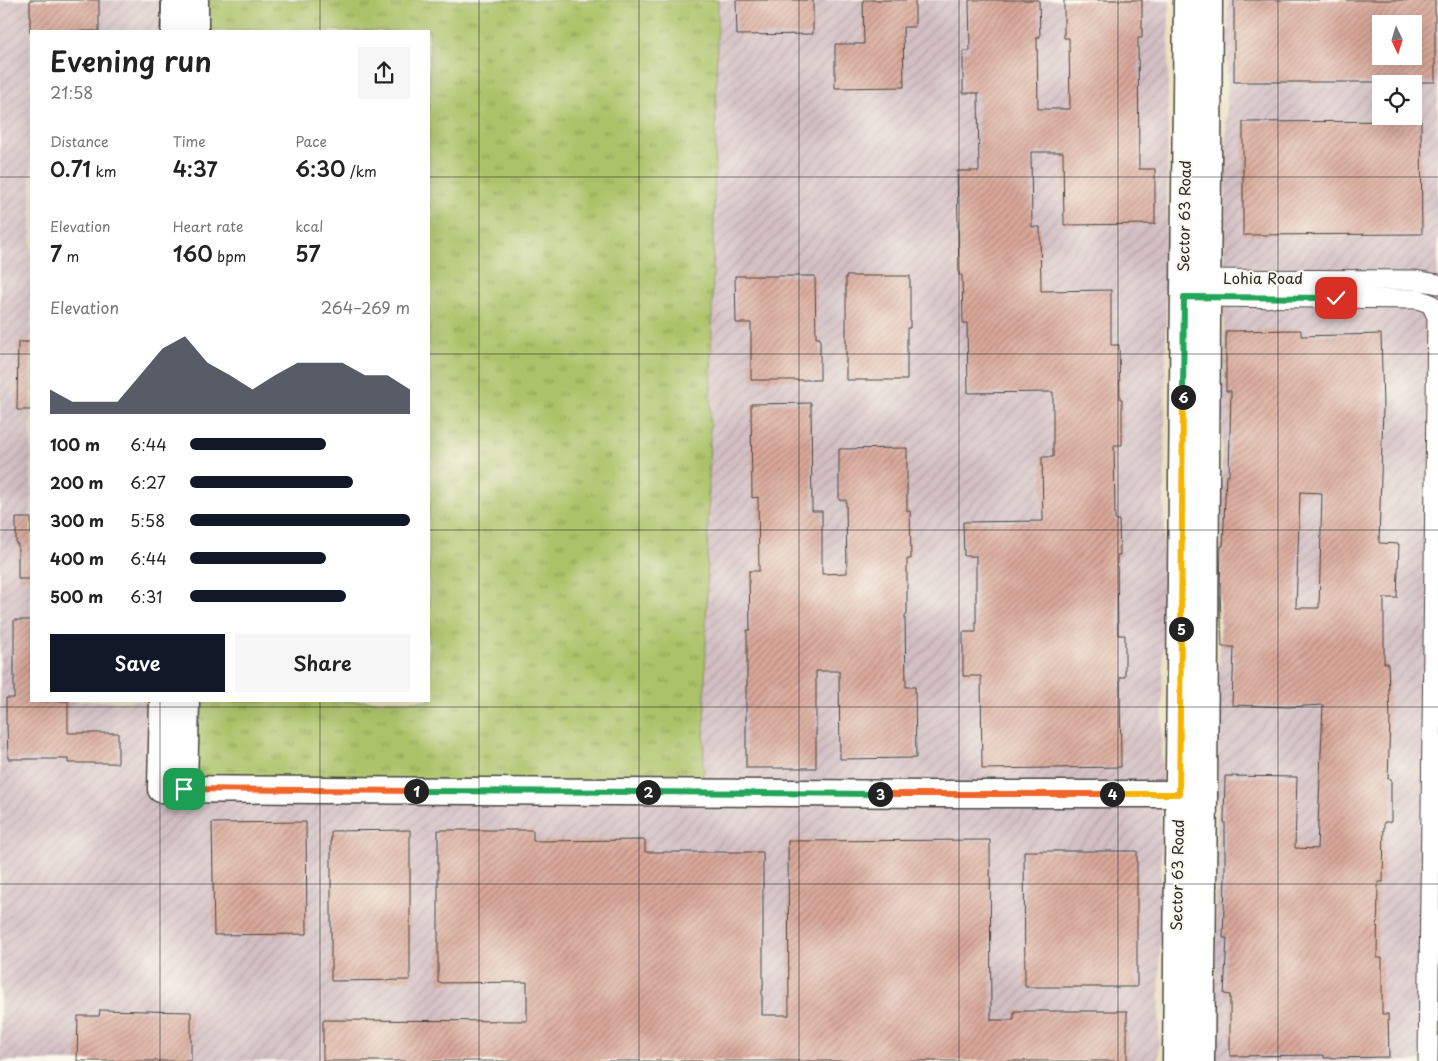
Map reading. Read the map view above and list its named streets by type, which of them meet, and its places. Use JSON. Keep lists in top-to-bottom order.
{
  "streets": {
    "street": ["Sector 63 Road", "Lohia Road"]
  },
  "crossings": [
    ["Sector 63 Road", "Lohia Road"]
  ],
  "north": "bottom",
  "page": {
    "heading": ["Evening run", "21:58"],
    "stats": [
      ["Distance", "0.71 km"],
      ["Time", "4:37"],
      ["Pace", "6:30 /km"],
      ["Elevation", "7 m"],
      ["Heart rate", "160 bpm"],
      ["kcal", "57"]
    ],
    "chart": ["Elevation", "264–269 m"],
    "pins": [
      "6",
      "5",
      "1",
      "2",
      "3",
      "4"
    ],
    "list": [
      {
        "name": "100 m",
        "note": "6:44"
      },
      {
        "name": "200 m",
        "note": "6:27"
      },
      {
        "name": "300 m",
        "note": "5:58"
      },
      {
        "name": "400 m",
        "note": "6:44"
      },
      {
        "name": "500 m",
        "note": "6:31"
      }
    ],
    "buttons": ["Save", "Share"]
  }
}
